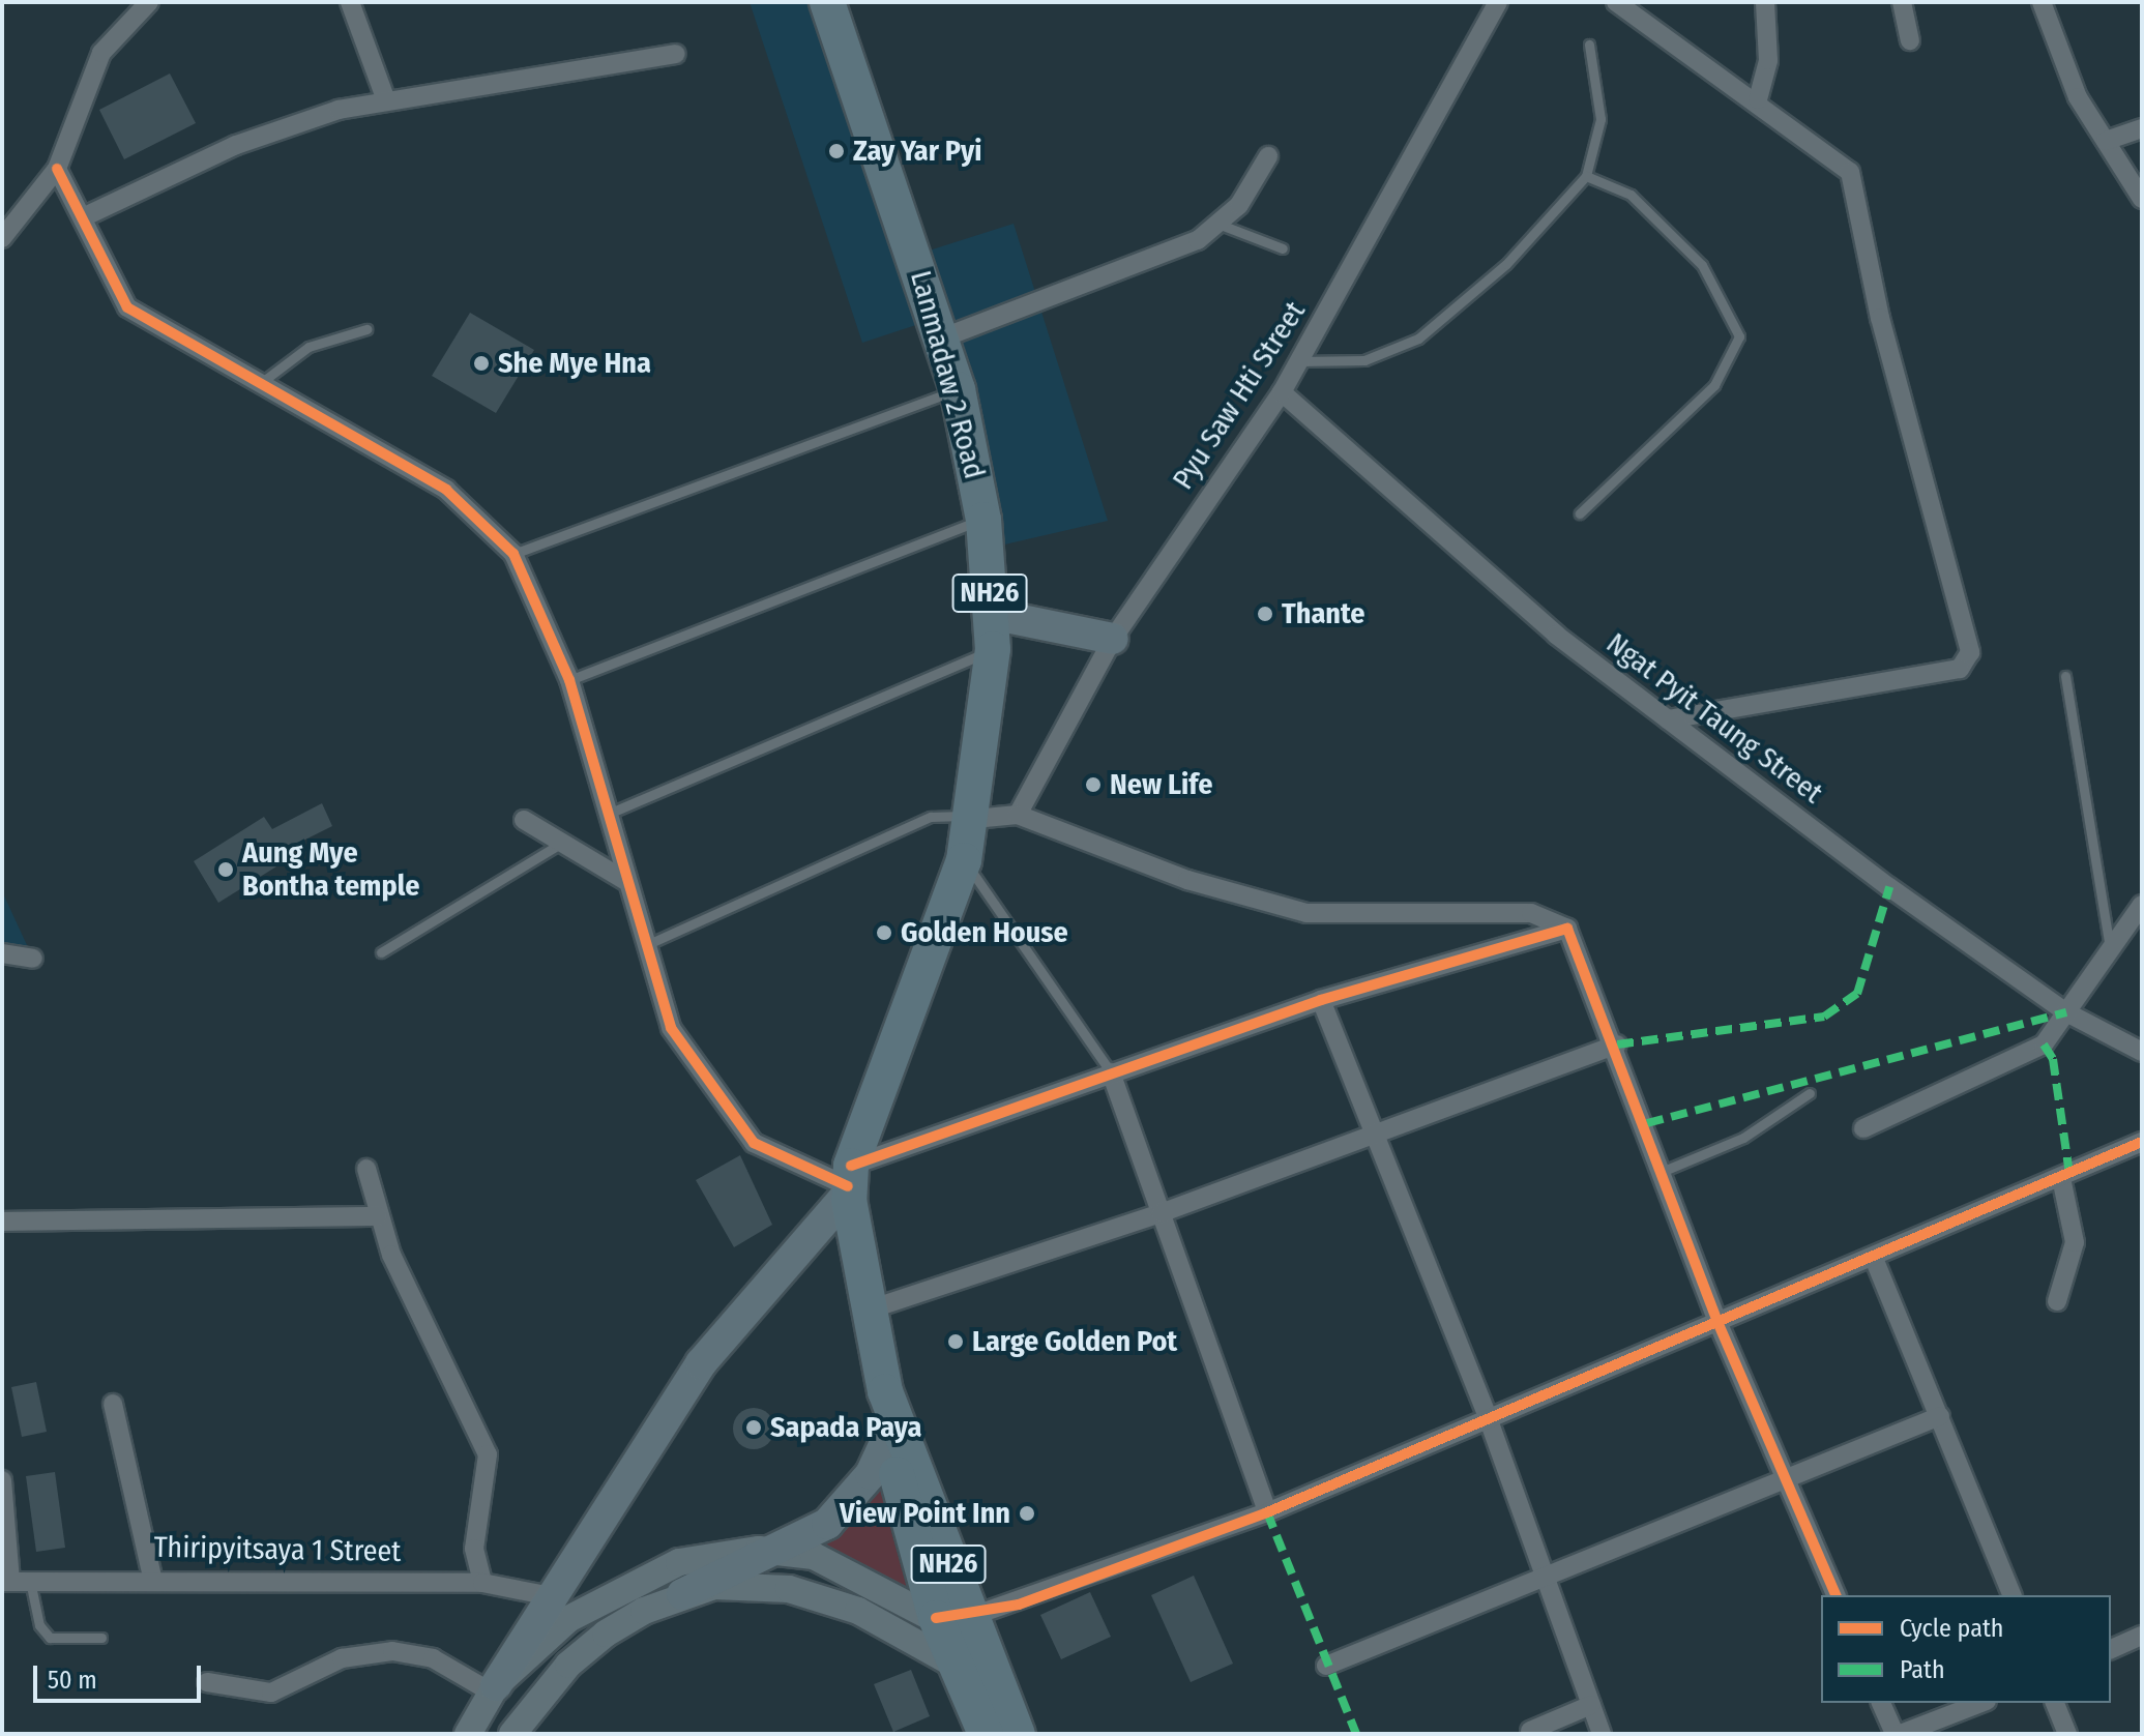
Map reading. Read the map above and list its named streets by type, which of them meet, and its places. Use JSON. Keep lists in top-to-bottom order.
{
  "streets": {
    "highway": ["Lanmadaw 2 Road", "NH26"],
    "street": ["Pyu Saw Hti Street", "Ngat Pyit Taung Street", "Thiripyitsaya 1 Street"]
  },
  "crossings": [
    ["Lanmadaw 2 Road", "NH26"],
    ["Pyu Saw Hti Street", "Ngat Pyit Taung Street"]
  ],
  "places": [
    "Zay Yar Pyi",
    "She Mye Hna",
    "Thante",
    "New Life",
    "Aung Mye Bontha temple",
    "Golden House",
    "Large Golden Pot",
    "Sapada Paya",
    "View Point Inn"
  ],
  "legend": ["Cycle path", "Path"],
  "scale_bar": "50 m"
}
